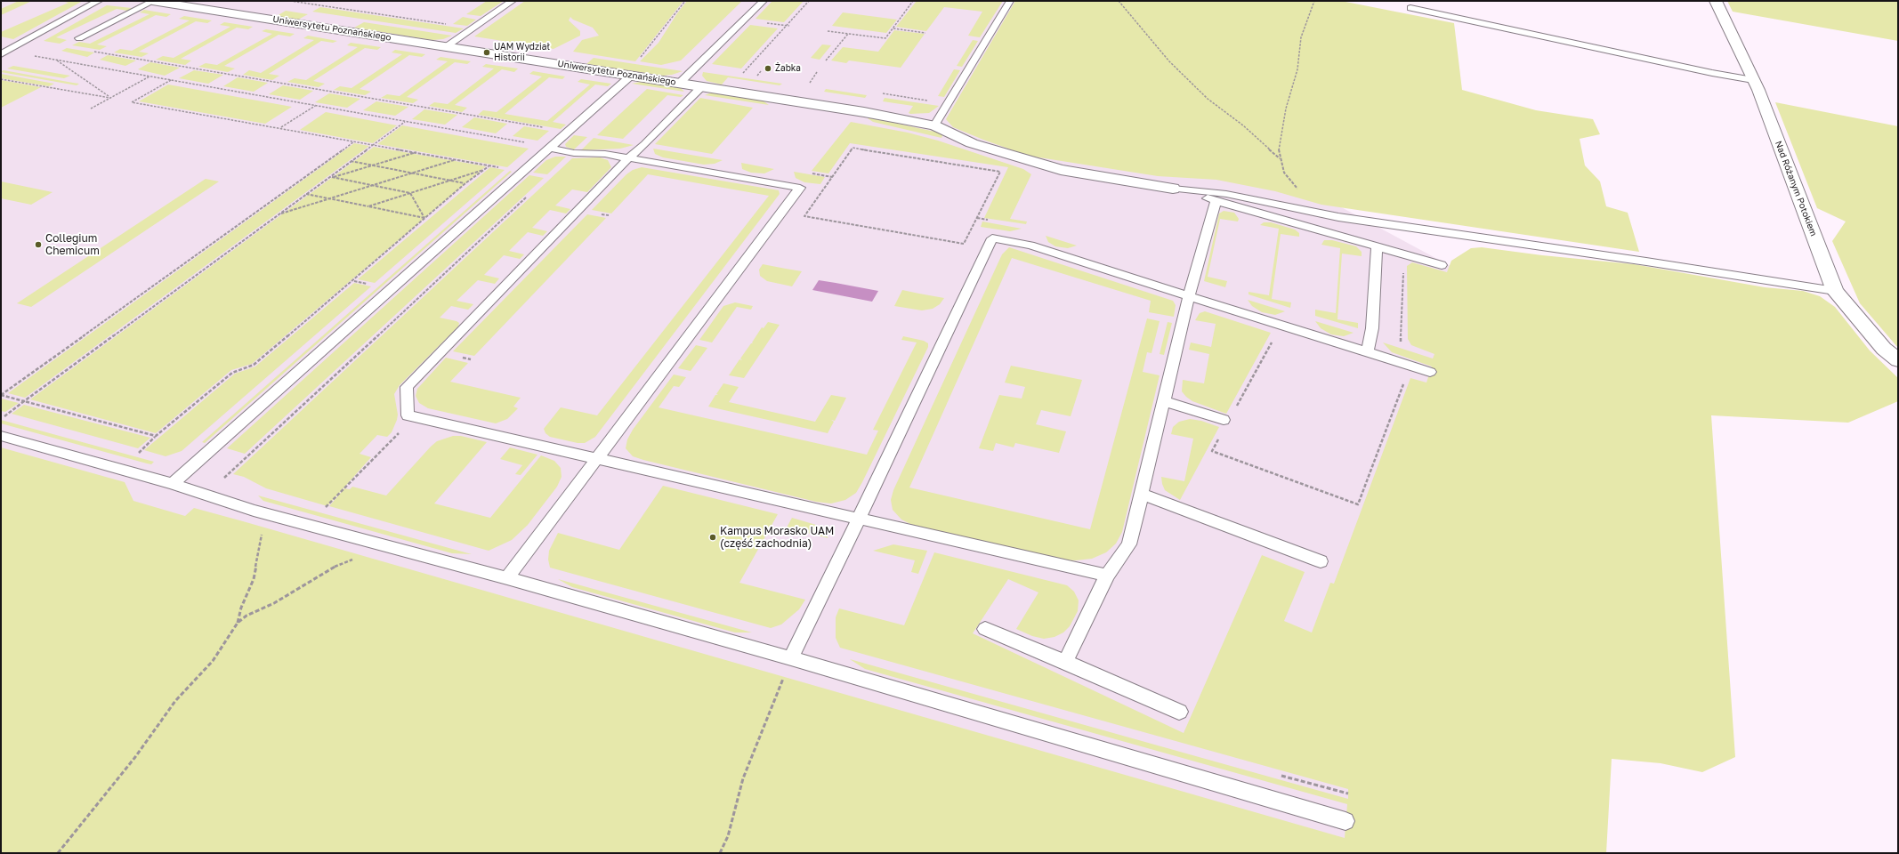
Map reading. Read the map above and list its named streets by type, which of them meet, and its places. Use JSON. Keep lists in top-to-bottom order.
{
  "streets": {
    "street": ["Uniwersytetu Poznańskiego", "Nad Różanym Potokiem"]
  },
  "places": [
    "UAM Wydział Historii",
    "Żabka",
    "Collegium Chemicum",
    "Kampus Morasko UAM (część zachodnia)"
  ]
}
